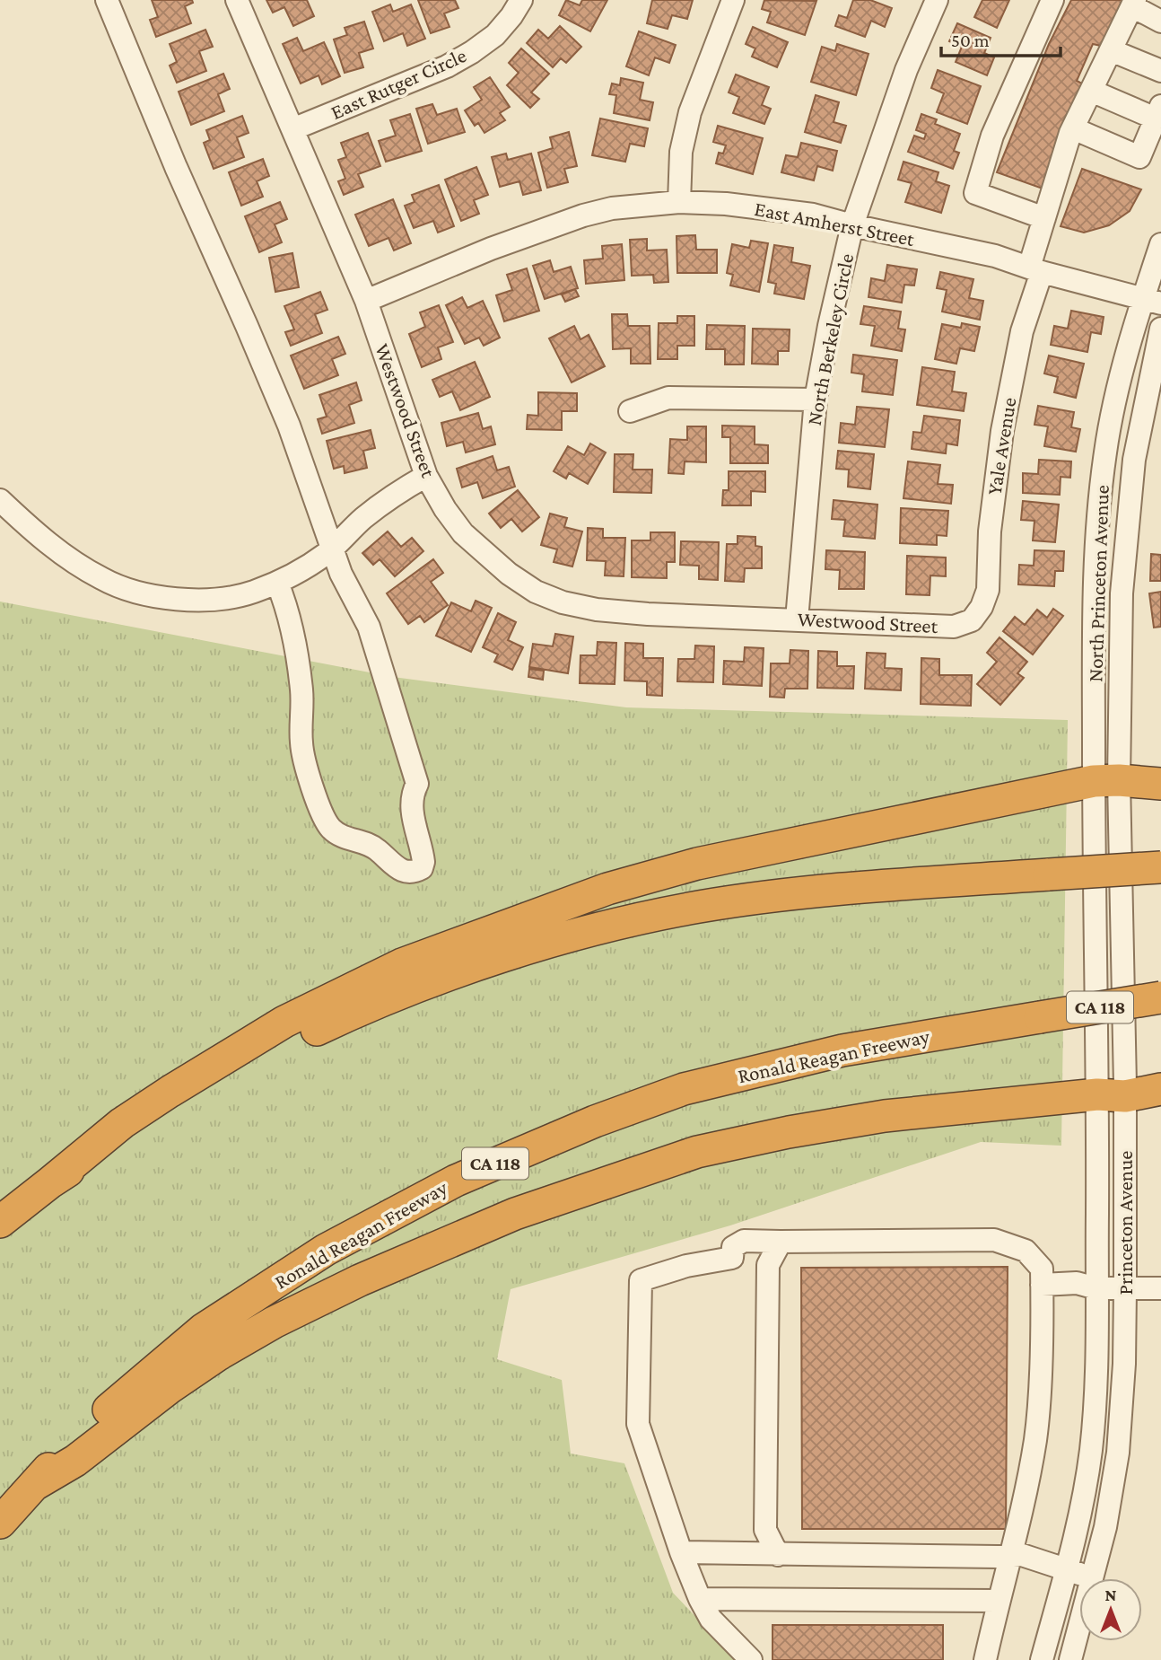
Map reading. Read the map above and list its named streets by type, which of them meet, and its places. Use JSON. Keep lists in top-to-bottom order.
{
  "streets": {
    "highway": ["CA 118", "Ronald Reagan Freeway"],
    "street": [
      "East Rutger Circle",
      "East Amherst Street",
      "North Berkeley Circle",
      "Westwood Street",
      "Yale Avenue",
      "North Princeton Avenue",
      "Princeton Avenue"
    ]
  },
  "crossings": [
    ["East Rutger Circle", "Westwood Street"],
    ["East Amherst Street", "North Berkeley Circle"],
    ["East Amherst Street", "Westwood Street"],
    ["East Amherst Street", "Yale Avenue"],
    ["East Amherst Street", "North Princeton Avenue"],
    ["North Berkeley Circle", "Westwood Street"],
    ["Westwood Street", "Yale Avenue"],
    ["North Princeton Avenue", "Princeton Avenue"]
  ],
  "scale_bar": "50 m",
  "north": "top"
}
